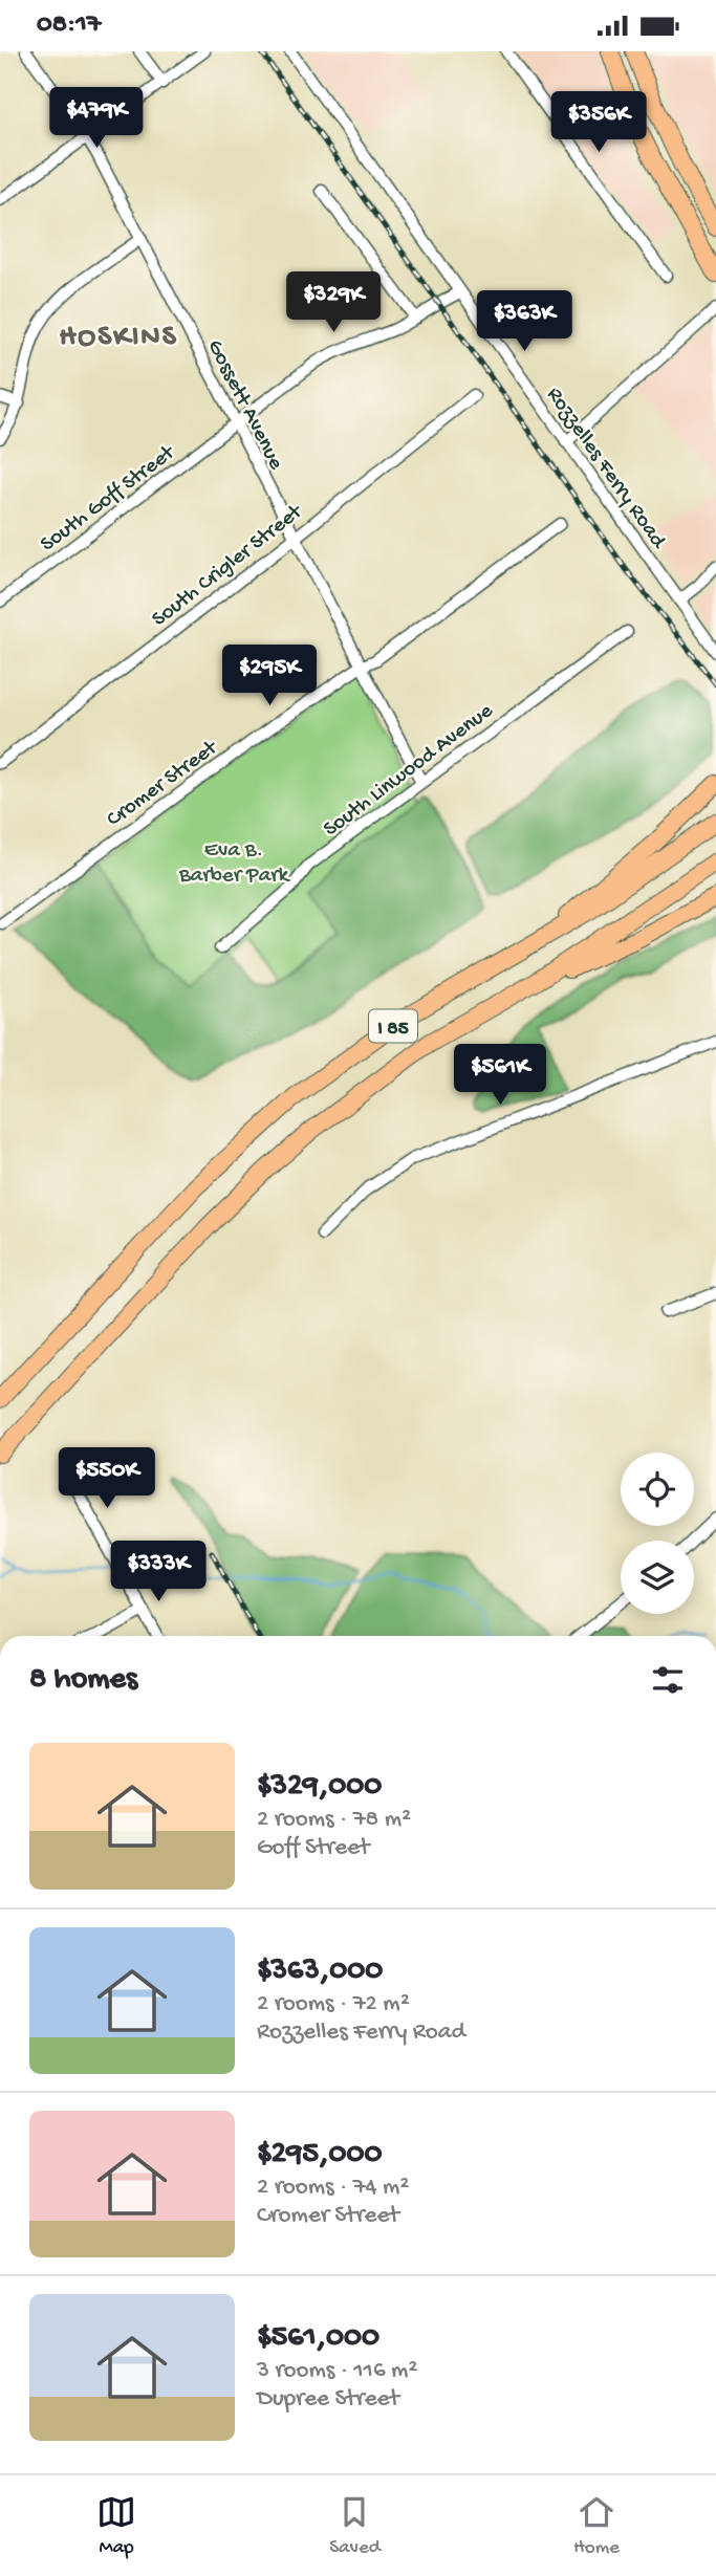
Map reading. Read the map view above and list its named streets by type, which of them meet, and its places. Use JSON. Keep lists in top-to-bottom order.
{
  "streets": {
    "highway": ["I 85"],
    "street": [
      "Gossett Avenue",
      "Rozzelles Ferry Road",
      "South Goff Street",
      "South Crigler Street",
      "South Linwood Avenue",
      "Cromer Street"
    ]
  },
  "crossings": [
    ["Gossett Avenue", "South Goff Street"],
    ["Gossett Avenue", "South Crigler Street"],
    ["Gossett Avenue", "South Linwood Avenue"],
    ["Gossett Avenue", "Cromer Street"],
    ["Rozzelles Ferry Road", "South Goff Street"]
  ],
  "districts": ["HOSKINS"],
  "parks": ["Eva B. Barber Park"],
  "page": {
    "status": "08:17",
    "price": [
      "$479K",
      "$356K",
      "$329K",
      "$363K",
      "$295K",
      "$561K",
      "$550K",
      "$333K"
    ],
    "heading": "8 homes",
    "list": [
      {
        "name": "$329,000",
        "note": "2 rooms · 78 m² · Goff Street"
      },
      {
        "name": "$363,000",
        "note": "2 rooms · 72 m² · Rozzelles Ferry Road"
      },
      {
        "name": "$295,000",
        "note": "2 rooms · 74 m² · Cromer Street"
      },
      {
        "name": "$561,000",
        "note": "3 rooms · 116 m² · Dupree Street"
      }
    ],
    "tabs": ["Map", "Saved", "Home"]
  }
}
